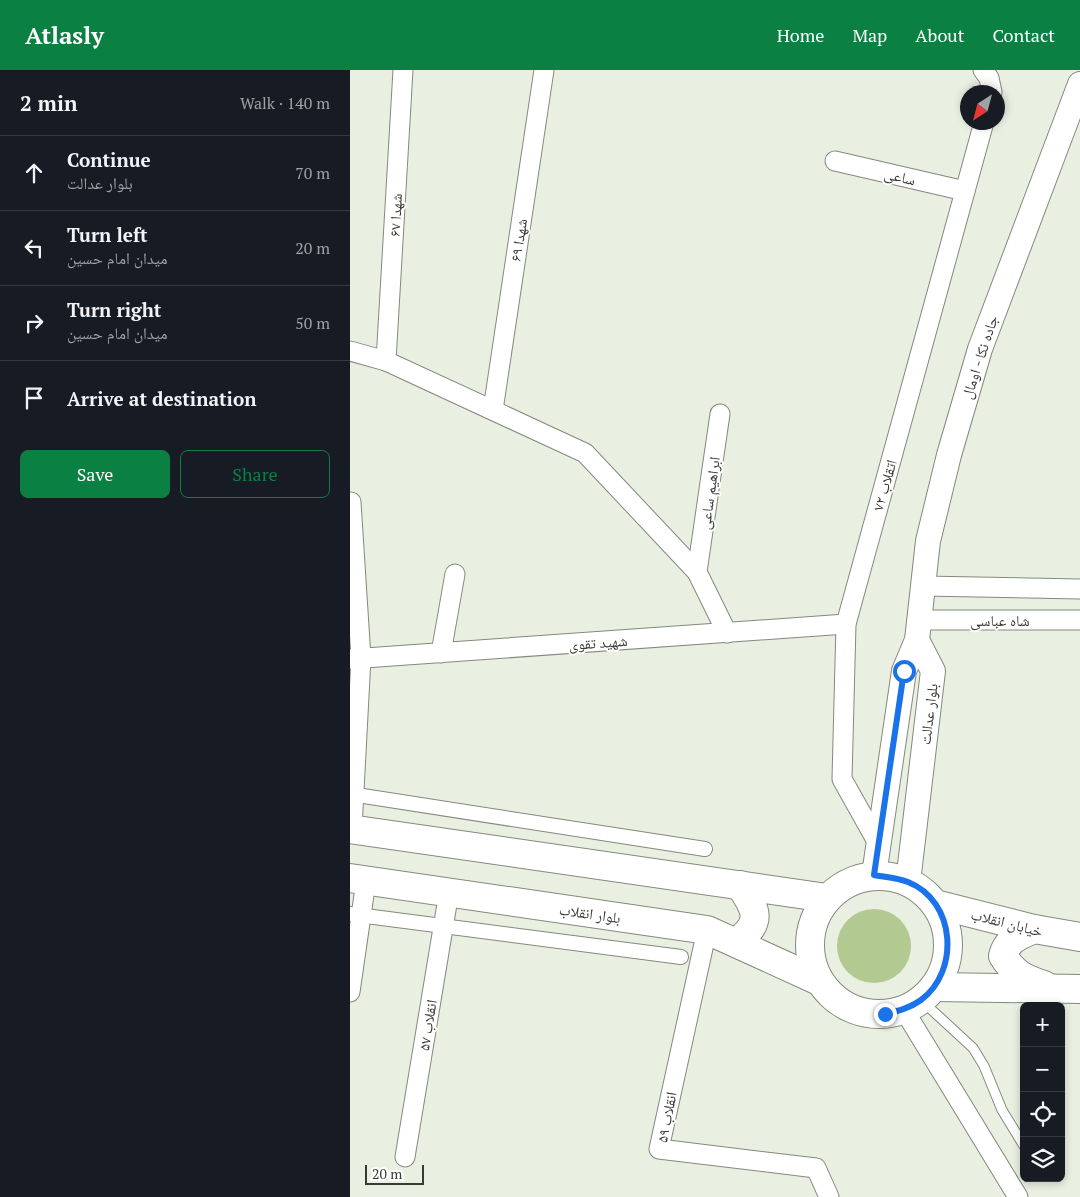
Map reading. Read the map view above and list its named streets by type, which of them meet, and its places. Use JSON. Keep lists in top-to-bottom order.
{
  "streets": {
    "main road": ["بلوار انقلاب", "خیابان انقلاب"],
    "street": [
      "ساعی",
      "شهدا ۶۷",
      "شهدا ۶۹",
      "جاده نکا - اومال",
      "اتقلاب ۷۲",
      "ابراهیم ساعی",
      "شاه عباسی",
      "شهید تقوی",
      "بلوار عدالت",
      "انقلاب ۵۷",
      "انقلاب ۵۹"
    ]
  },
  "crossings": [
    ["ساعی", "اتقلاب ۷۲"],
    ["جاده نکا - اومال", "شاه عباسی"],
    ["جاده نکا - اومال", "بلوار عدالت"],
    ["اتقلاب ۷۲", "شهید تقوی"],
    ["اتقلاب ۷۲", "بلوار عدالت"],
    ["شاه عباسی", "بلوار عدالت"],
    ["بلوار عدالت", "بلوار انقلاب"],
    ["بلوار عدالت", "خیابان انقلاب"],
    ["بلوار انقلاب", "خیابان انقلاب"],
    ["بلوار انقلاب", "انقلاب ۵۷"],
    ["بلوار انقلاب", "انقلاب ۵۹"]
  ],
  "scale_bar": "20 m",
  "north": "bottom left",
  "page": {
    "header": "Atlasly",
    "nav": [
      "Home",
      "Map",
      "About",
      "Contact"
    ],
    "heading": ["2 min", "Walk · 140 m"],
    "list": [
      ["Continue", "بلوار عدالت", "70 m"],
      ["Turn left", "میدان امام حسین", "20 m"],
      ["Turn right", "میدان امام حسین", "50 m"],
      "Arrive at destination"
    ],
    "buttons": ["Save", "Share"],
    "map_buttons": ["+", "−"],
    "scale": "20 m"
  }
}
